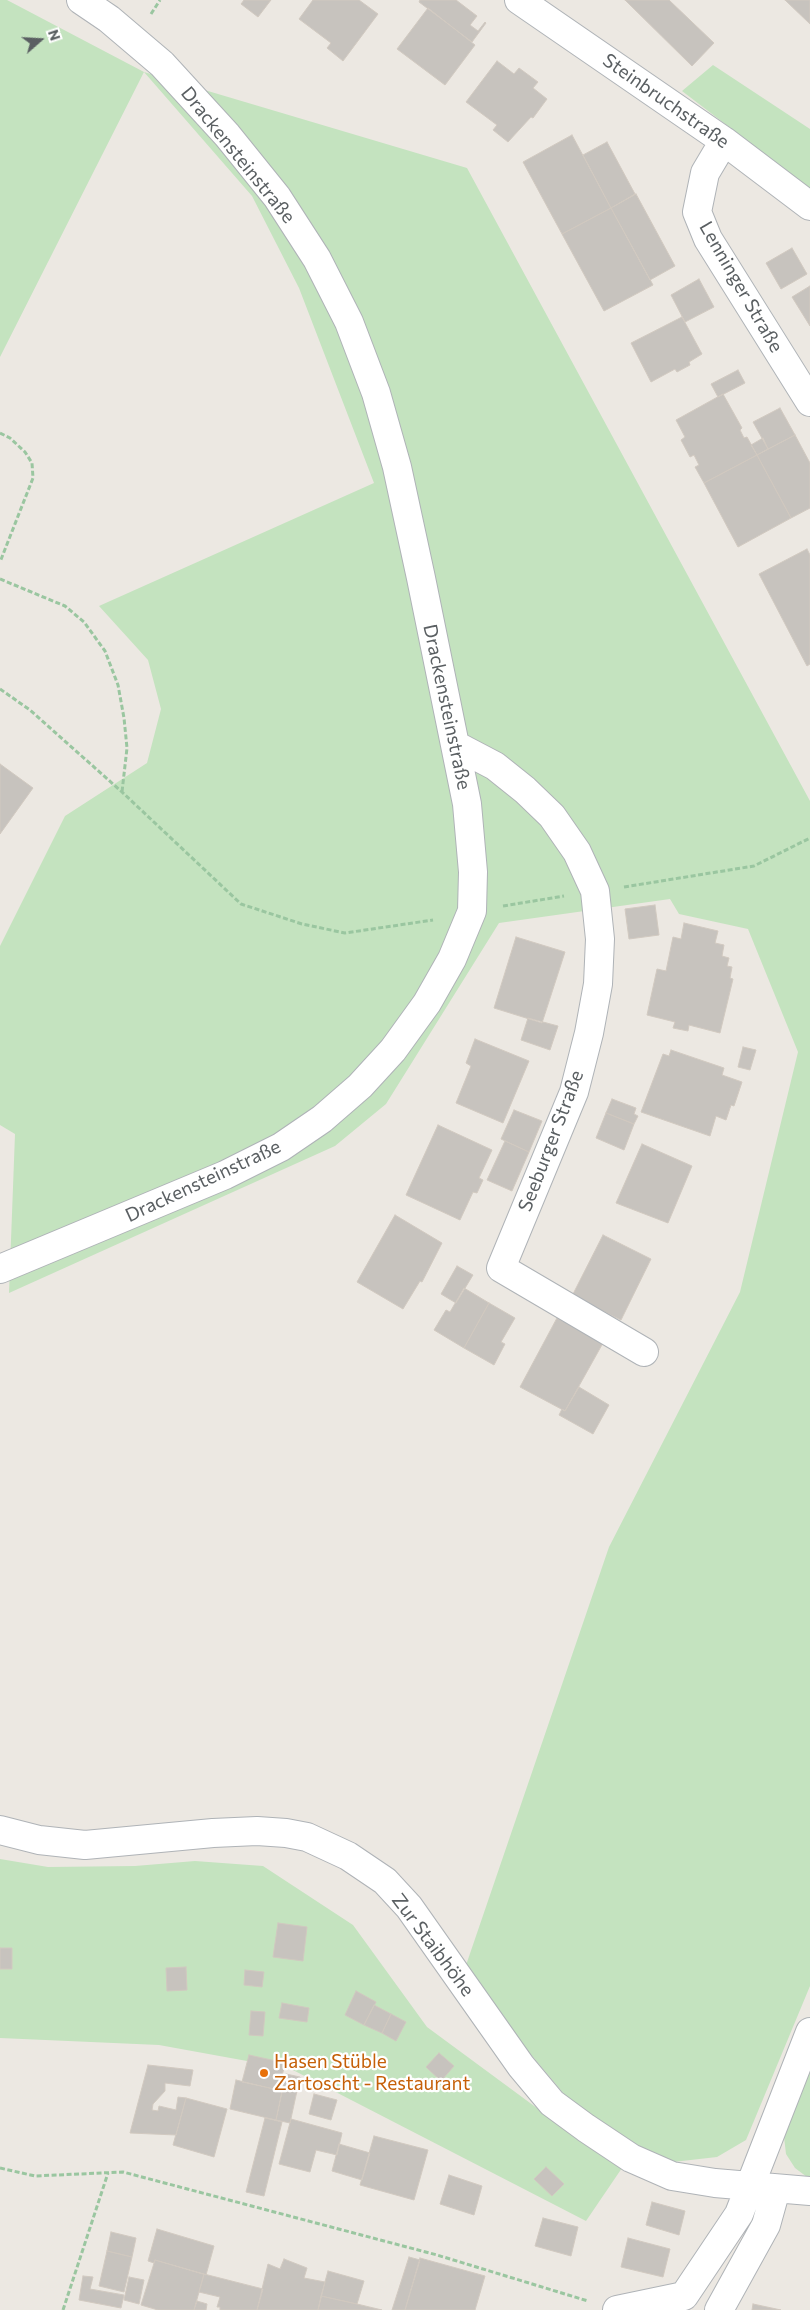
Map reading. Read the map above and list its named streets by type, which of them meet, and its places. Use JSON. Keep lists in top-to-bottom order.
{
  "streets": {
    "street": [
      "Steinbruchstraße",
      "Drackensteinstraße",
      "Lenninger Straße",
      "Seeburger Straße",
      "Zur Staibhöhe"
    ]
  },
  "crossings": [
    ["Steinbruchstraße", "Lenninger Straße"],
    ["Drackensteinstraße", "Seeburger Straße"]
  ],
  "places": ["Hasen Stüble Zartoscht - Restaurant"],
  "north": "right"
}
